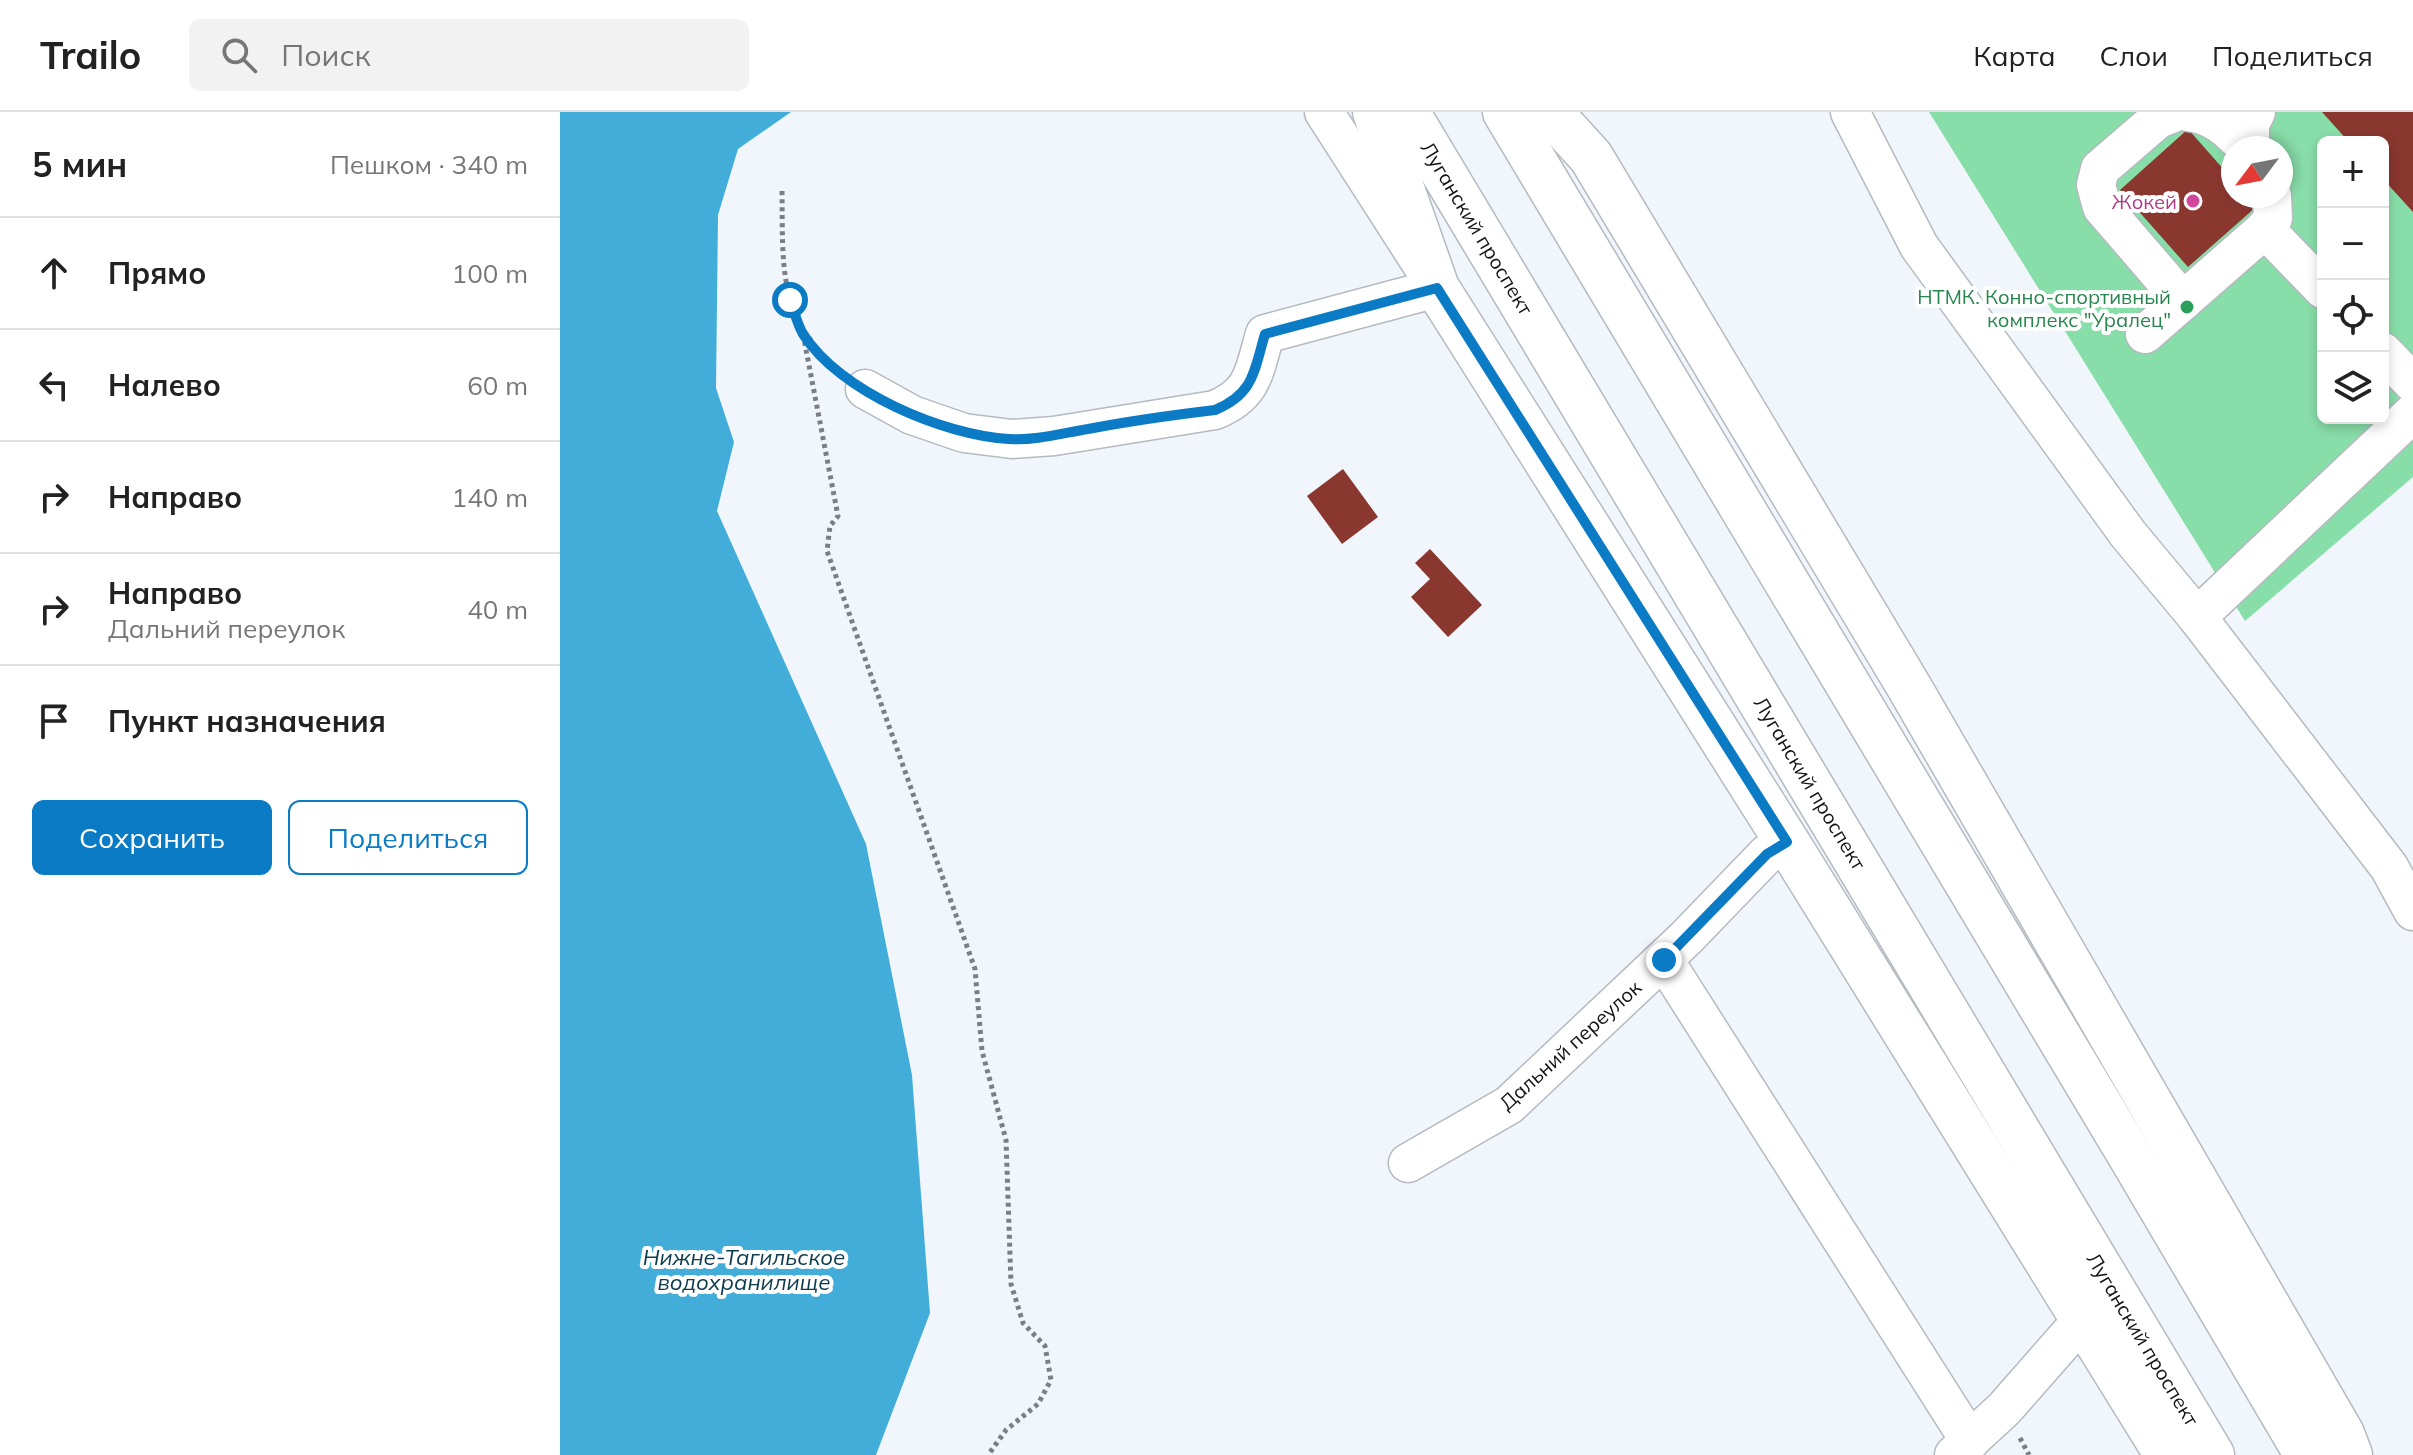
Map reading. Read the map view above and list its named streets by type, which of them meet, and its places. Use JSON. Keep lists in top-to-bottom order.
{
  "streets": {
    "main road": ["Луганский проспект"],
    "street": ["Дальний переулок"]
  },
  "water": ["Нижне-Тагильское водохранилище"],
  "places": ["Жокей", "НТМК. Конно-спортивный комплекс \"Уралец\""],
  "north": "bottom left",
  "page": {
    "header": "Trailo",
    "search": "Поиск",
    "nav": ["Карта", "Слои", "Поделиться"],
    "heading": ["5 мин", "Пешком · 340 m"],
    "map_buttons": ["+", "−"],
    "list": [
      ["Прямо", "100 m"],
      ["Налево", "60 m"],
      ["Направо", "140 m"],
      ["Направо", "Дальний переулок", "40 m"],
      "Пункт назначения"
    ],
    "buttons": ["Сохранить", "Поделиться"]
  }
}
